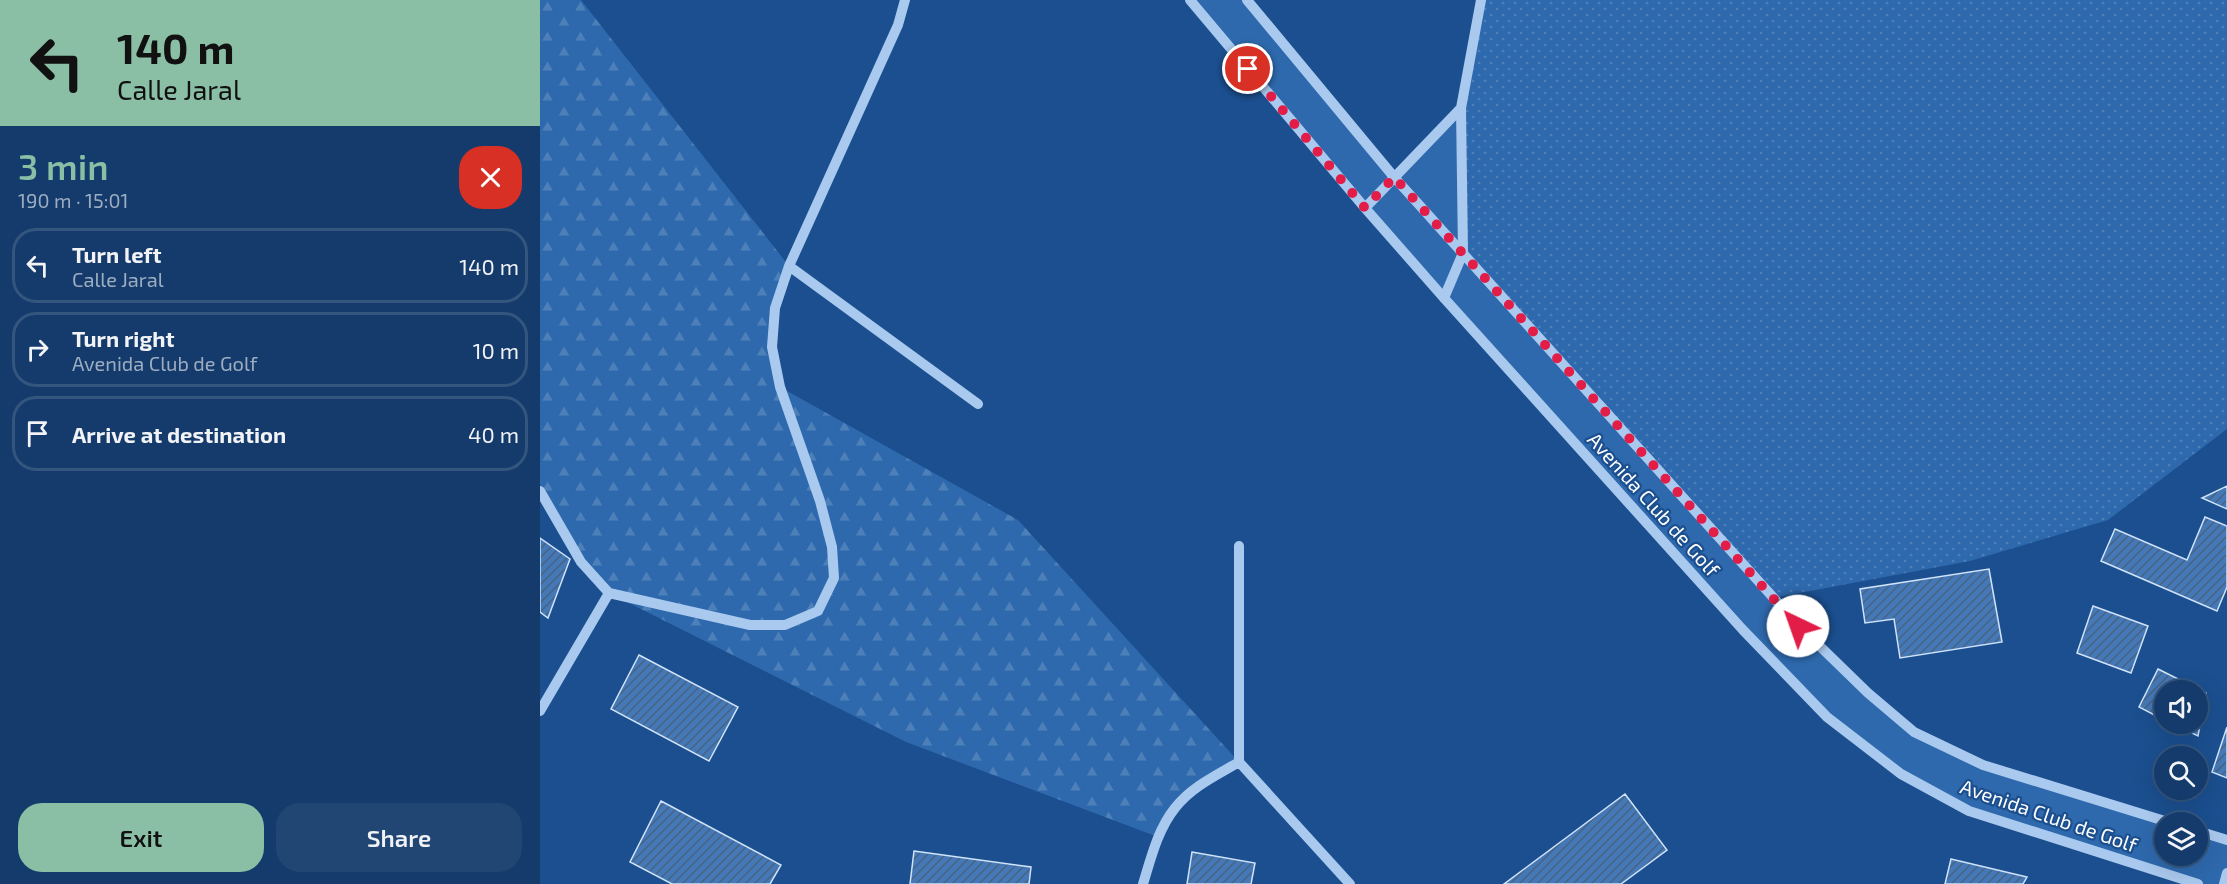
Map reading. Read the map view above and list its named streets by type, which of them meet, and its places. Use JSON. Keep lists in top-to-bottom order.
{
  "streets": {
    "street": ["Avenida Club de Golf"]
  },
  "page": {
    "turn": ["140 m", "Calle Jaral"],
    "heading": ["3 min", "190 m · 15:01"],
    "list": [
      {
        "name": "Turn left",
        "note": "Calle Jaral",
        "value": "140 m"
      },
      {
        "name": "Turn right",
        "note": "Avenida Club de Golf",
        "value": "10 m"
      },
      {
        "name": "Arrive at destination",
        "value": "40 m"
      }
    ],
    "buttons": ["Exit", "Share"]
  }
}
